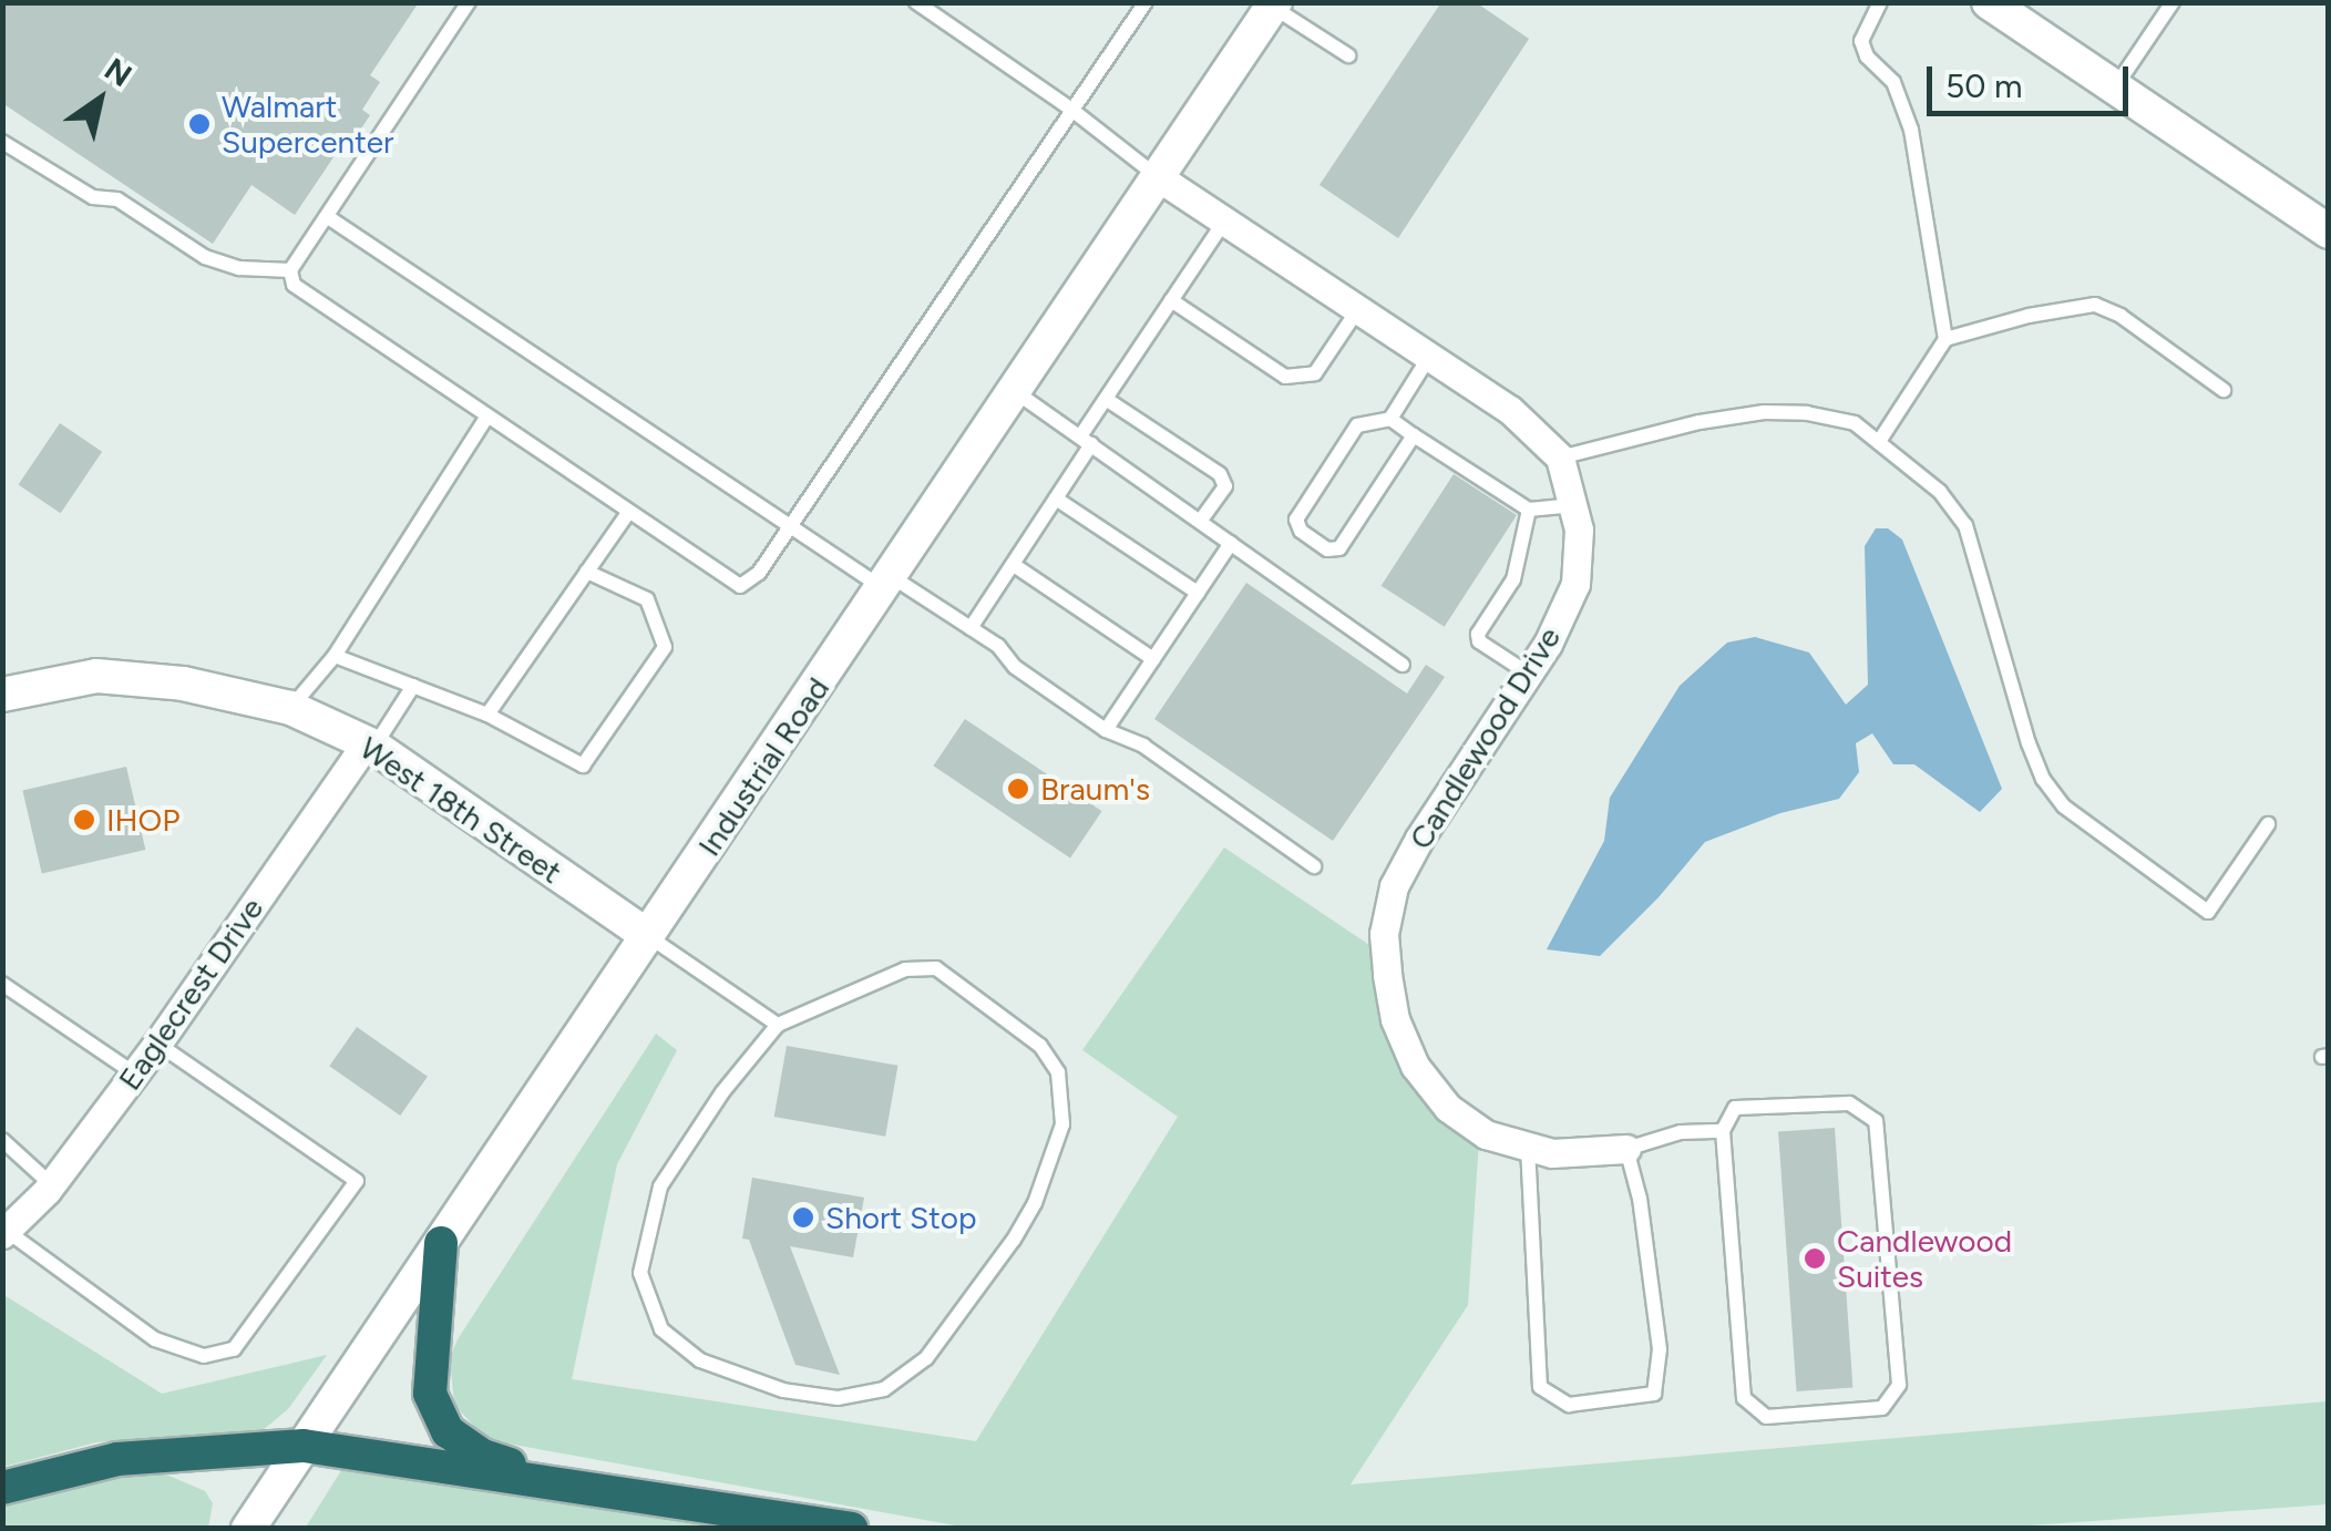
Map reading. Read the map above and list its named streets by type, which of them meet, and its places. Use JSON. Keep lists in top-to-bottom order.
{
  "streets": {
    "street": [
      "Candlewood Drive",
      "Industrial Road",
      "West 18th Street",
      "Eaglecrest Drive"
    ]
  },
  "crossings": [
    ["Candlewood Drive", "Industrial Road"],
    ["Industrial Road", "West 18th Street"],
    ["West 18th Street", "Eaglecrest Drive"]
  ],
  "places": [
    "Walmart Supercenter",
    "Braum's",
    "IHOP",
    "Short Stop",
    "Candlewood Suites"
  ],
  "scale_bar": "50 m",
  "north": "top right"
}
